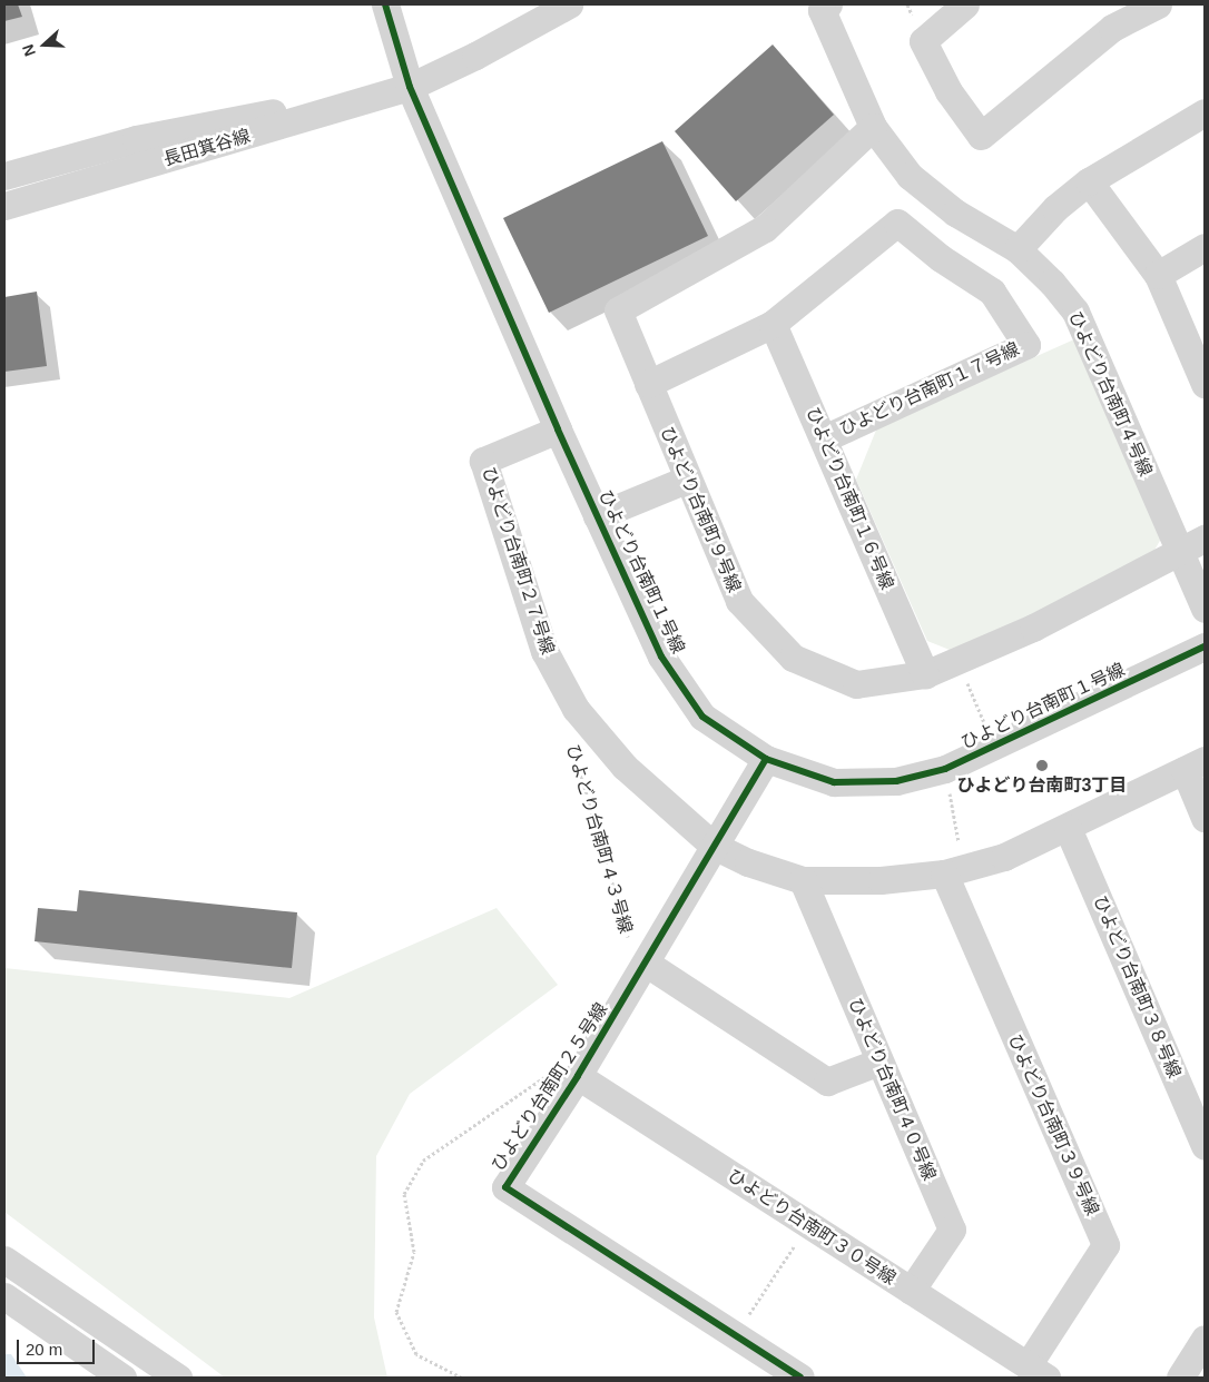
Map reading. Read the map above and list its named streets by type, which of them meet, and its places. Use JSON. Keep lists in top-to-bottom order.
{
  "streets": {
    "street": [
      "長田箕谷線",
      "ひよどり台南町１７号線",
      "ひよどり台南町４号線",
      "ひよどり台南町１６号線",
      "ひよどり台南町９号線",
      "ひよどり台南町２７号線",
      "ひよどり台南町１号線",
      "ひよどり台南町３８号線",
      "ひよどり台南町２５号線",
      "ひよどり台南町４０号線",
      "ひよどり台南町３９号線",
      "ひよどり台南町３０号線"
    ],
    "path": ["ひよどり台南町４３号線"]
  },
  "crossings": [
    ["長田箕谷線", "ひよどり台南町１号線"],
    ["ひよどり台南町１７号線", "ひよどり台南町１６号線"],
    ["ひよどり台南町１７号線", "ひよどり台南町９号線"],
    ["ひよどり台南町４号線", "ひよどり台南町９号線"],
    ["ひよどり台南町１６号線", "ひよどり台南町９号線"],
    ["ひよどり台南町２７号線", "ひよどり台南町１号線"],
    ["ひよどり台南町２７号線", "ひよどり台南町２５号線"],
    ["ひよどり台南町１号線", "ひよどり台南町２５号線"],
    ["ひよどり台南町４３号線", "ひよどり台南町２５号線"],
    ["ひよどり台南町２５号線", "ひよどり台南町３０号線"],
    ["ひよどり台南町４０号線", "ひよどり台南町３０号線"],
    ["ひよどり台南町３９号線", "ひよどり台南町３０号線"]
  ],
  "places": ["ひよどり台南町3丁目"],
  "scale_bar": "20 m",
  "north": "left"
}
